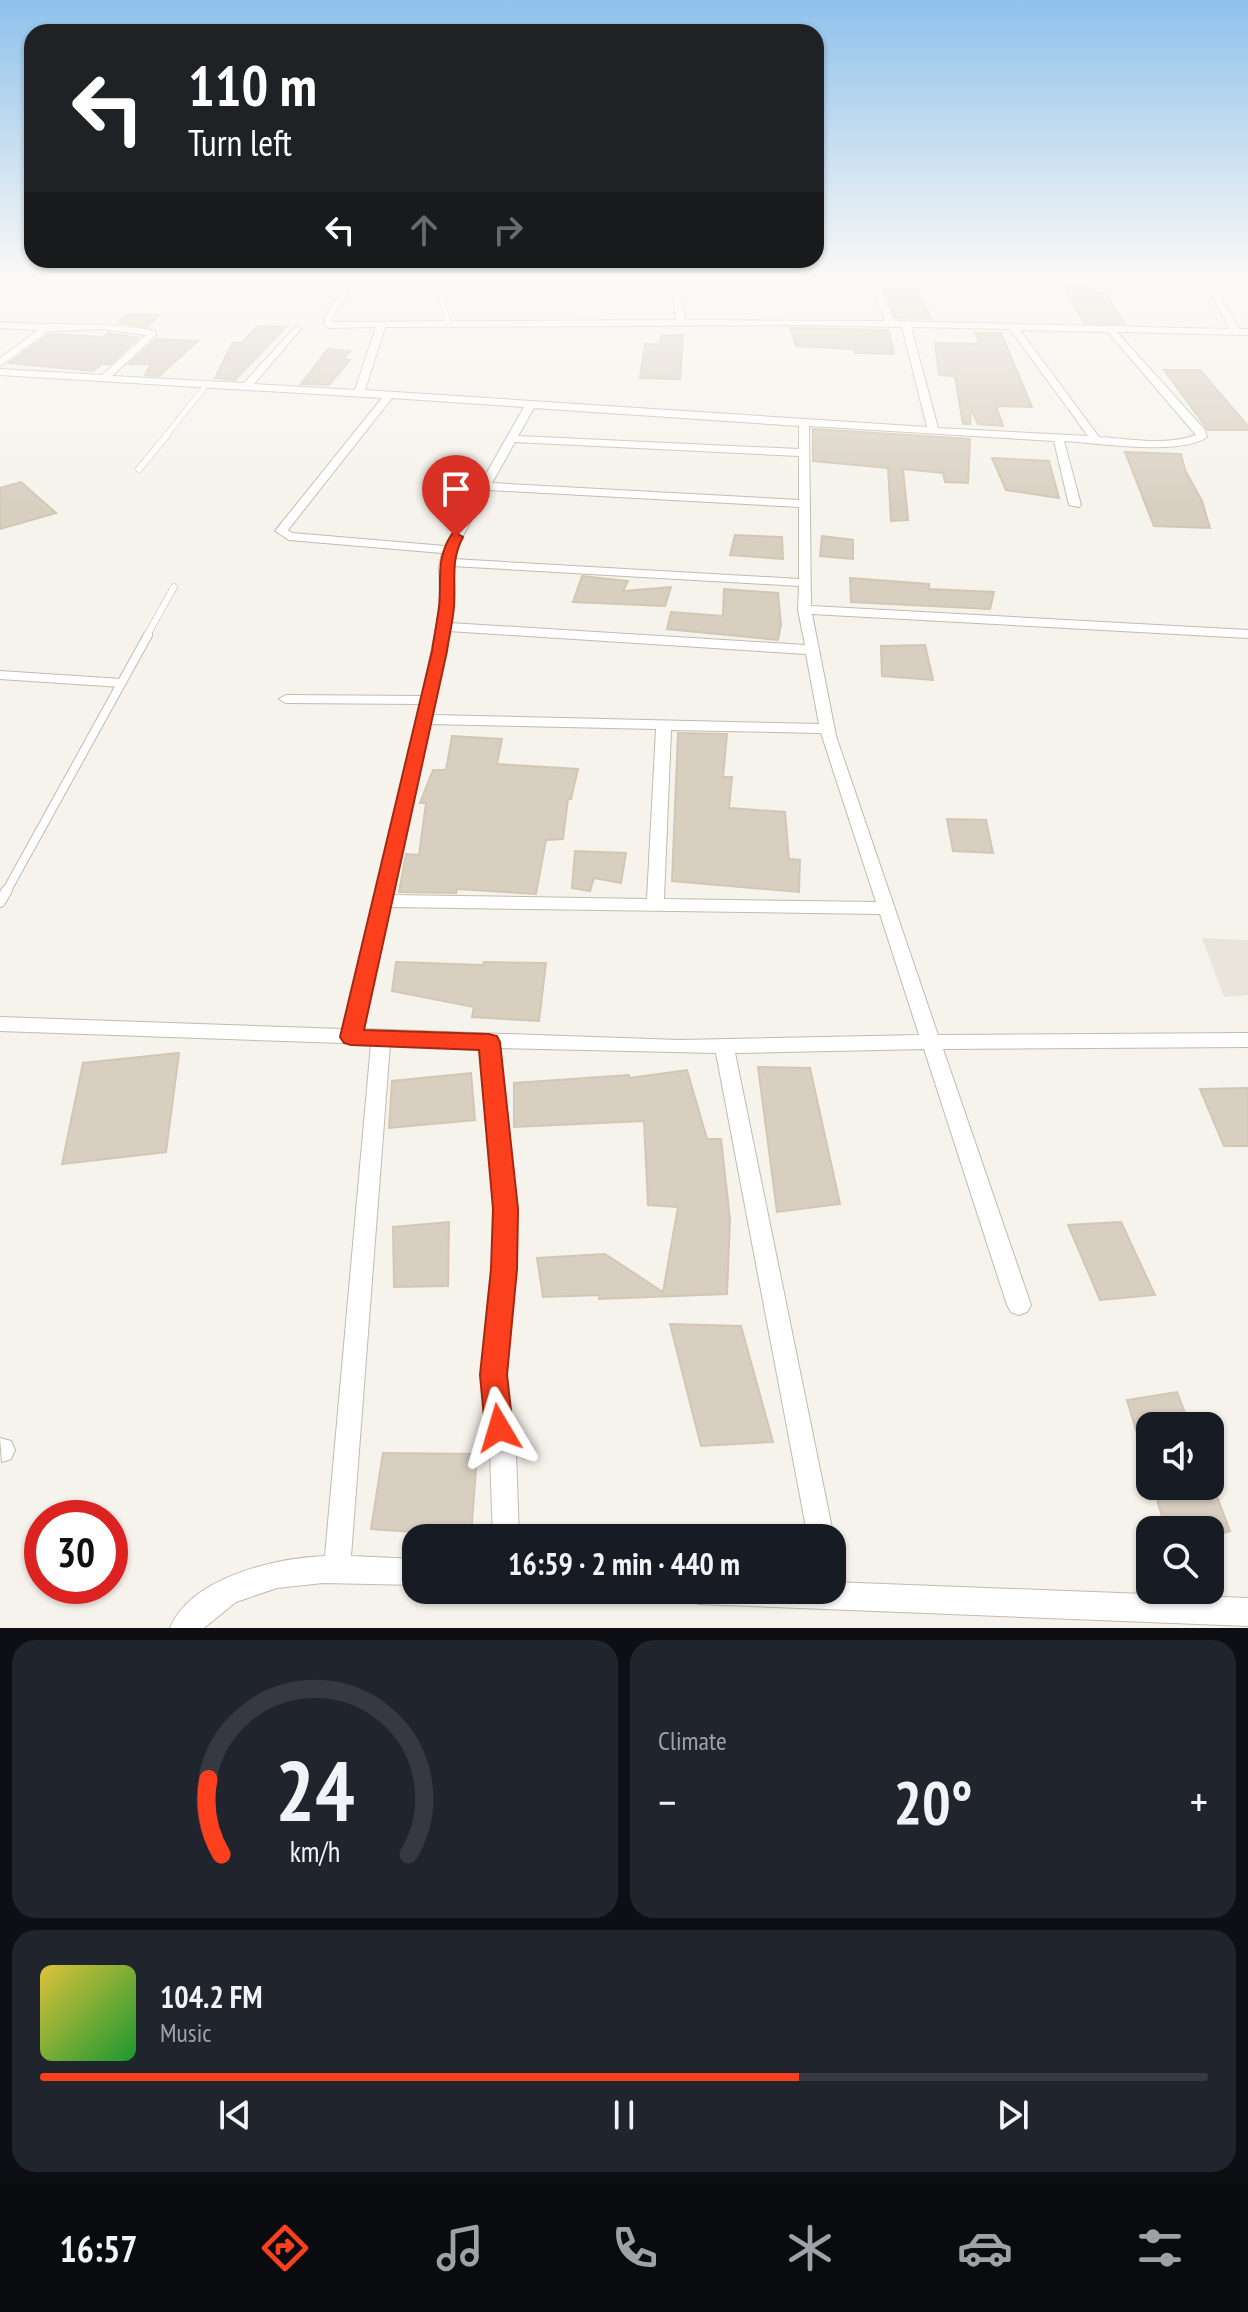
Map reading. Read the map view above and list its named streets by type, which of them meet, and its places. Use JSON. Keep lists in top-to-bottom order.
{
  "page": {
    "turn": ["110 m", "Turn left"],
    "limit": "30",
    "trip": "16:59 · 2 min · 440 m",
    "tile": "Climate",
    "heat": ["−", "20°", "+"],
    "song": ["104.2 FM", "Music"],
    "tabs": "16:57",
    "gauge": ["24", "km/h"]
  }
}
